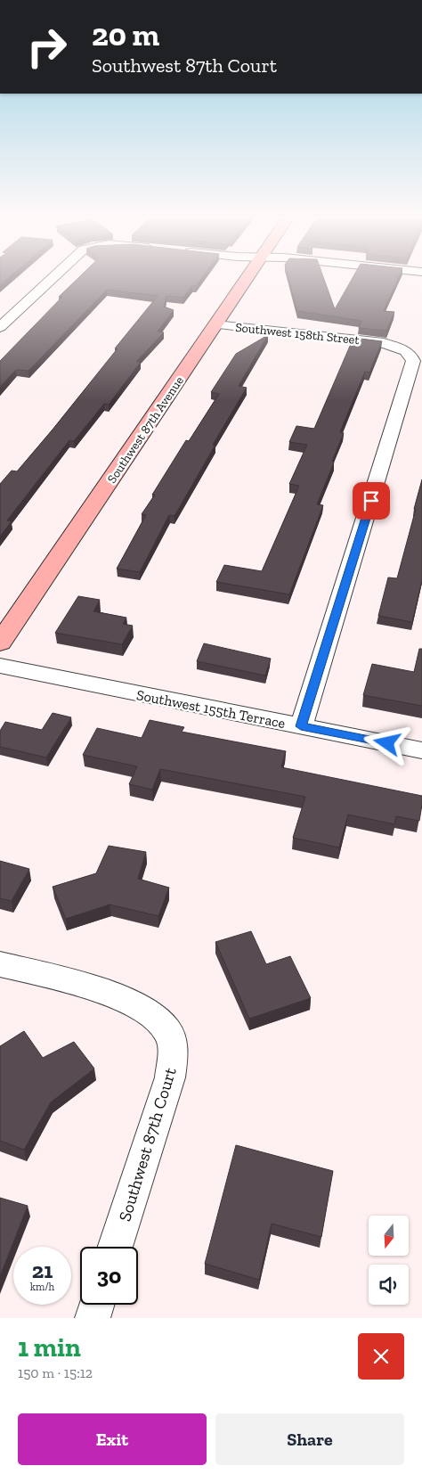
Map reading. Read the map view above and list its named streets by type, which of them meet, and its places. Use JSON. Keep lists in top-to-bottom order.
{
  "streets": {
    "street": [
      "Southwest 158th Street",
      "Southwest 87th Avenue",
      "Southwest 155th Terrace",
      "Southwest 87th Court"
    ]
  },
  "crossings": [
    ["Southwest 158th Street", "Southwest 87th Avenue"],
    ["Southwest 158th Street", "Southwest 155th Terrace"]
  ],
  "north": "bottom",
  "page": {
    "turn": ["20 m", "Southwest 87th Court"],
    "speed": "21 km/h",
    "limit": "30",
    "heading": ["1 min", "150 m · 15:12"],
    "buttons": ["Exit", "Share"]
  }
}
